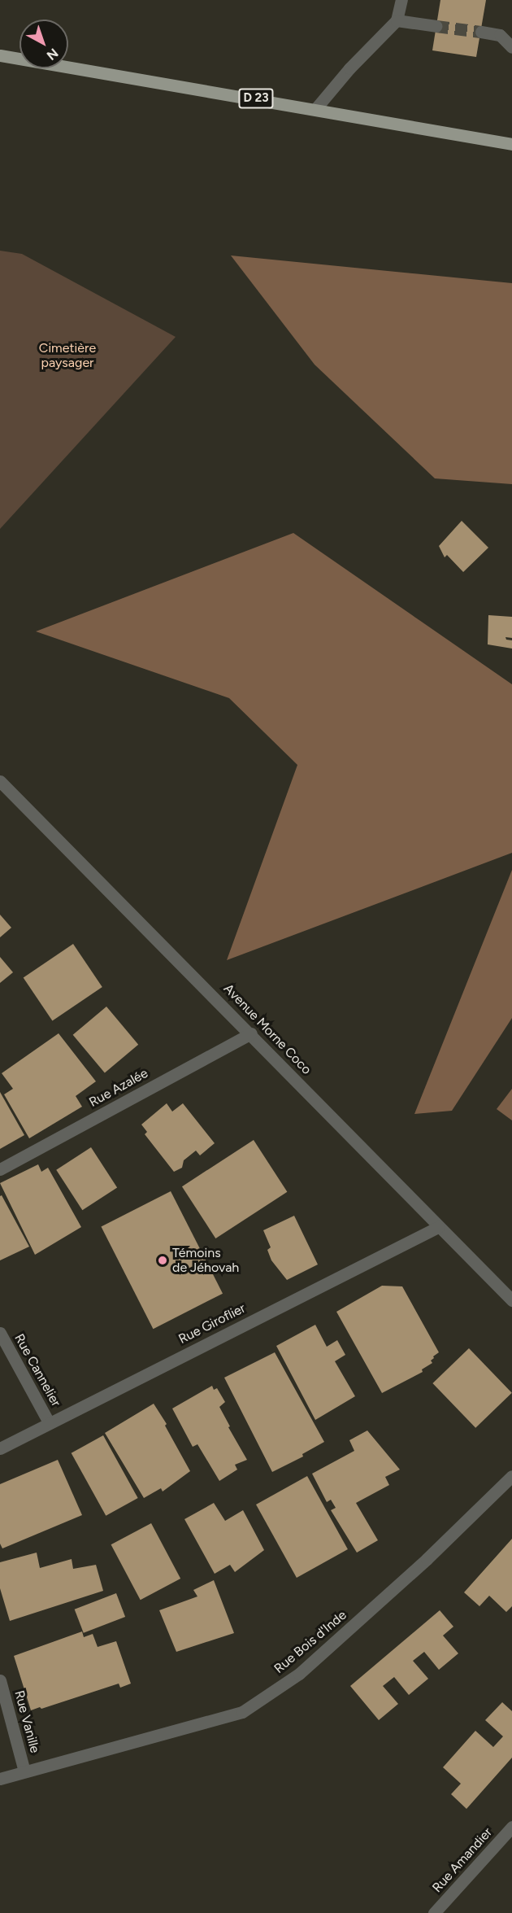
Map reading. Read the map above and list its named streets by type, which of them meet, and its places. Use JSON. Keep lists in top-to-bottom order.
{
  "streets": {
    "main road": ["D 23"],
    "street": [
      "Avenue Morne Coco",
      "Rue Azalée",
      "Rue Giroflier",
      "Rue Cannelier",
      "Rue Bois d'Inde",
      "Rue Vanille",
      "Rue Amandier"
    ]
  },
  "crossings": [
    ["Avenue Morne Coco", "Rue Azalée"],
    ["Avenue Morne Coco", "Rue Giroflier"],
    ["Rue Giroflier", "Rue Cannelier"],
    ["Rue Bois d'Inde", "Rue Vanille"]
  ],
  "parks": ["Cimetière paysager"],
  "places": ["Témoins de Jéhovah"],
  "north": "bottom right"
}
